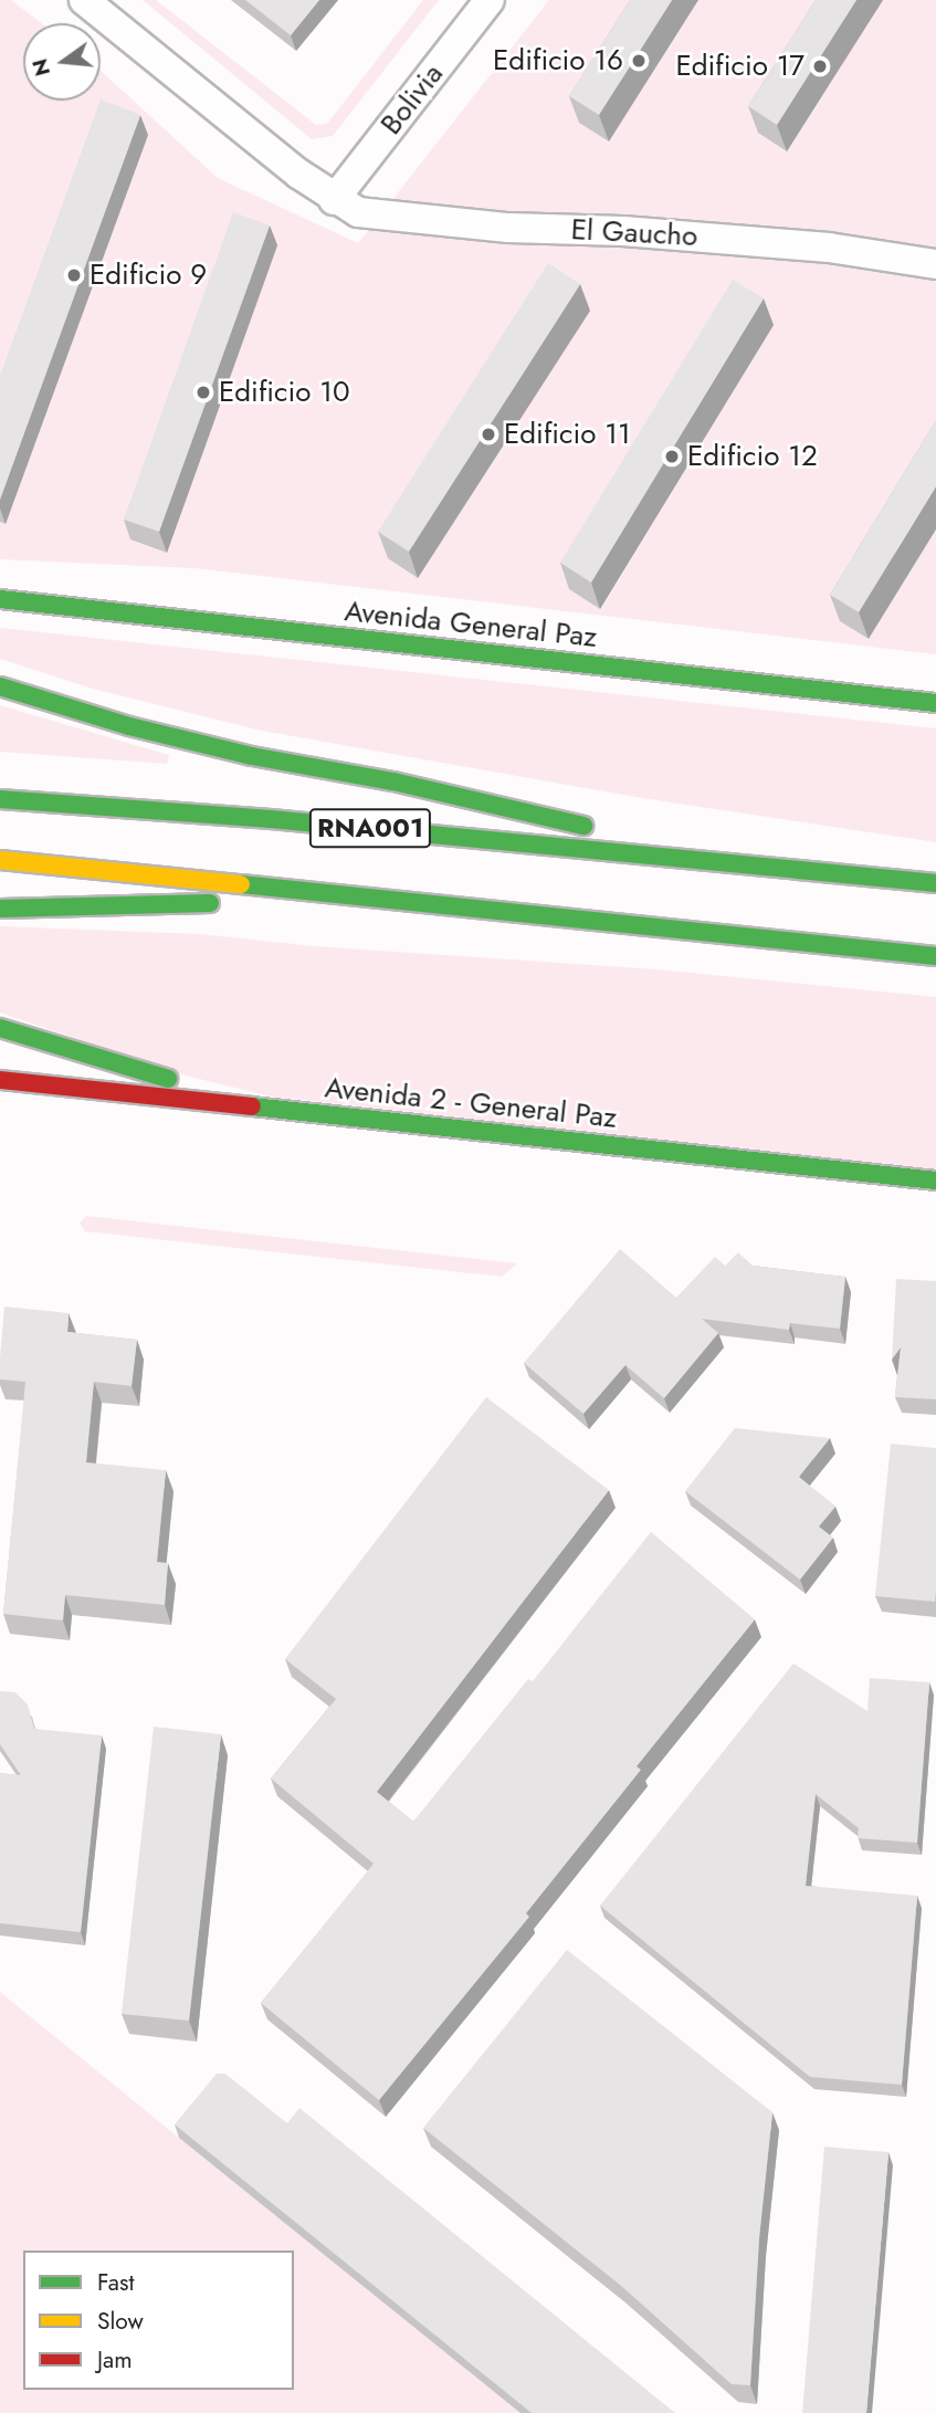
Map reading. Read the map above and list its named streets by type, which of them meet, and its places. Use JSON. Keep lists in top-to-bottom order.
{
  "streets": {
    "main road": ["Avenida General Paz", "RNA001", "Avenida 2 - General Paz"],
    "street": ["Bolivia", "El Gaucho"]
  },
  "crossings": [
    ["Bolivia", "El Gaucho"]
  ],
  "places": [
    "Edificio 16",
    "Edificio 17",
    "Edificio 9",
    "Edificio 10",
    "Edificio 11",
    "Edificio 12"
  ],
  "legend": ["Fast", "Slow", "Jam"],
  "north": "left"
}
